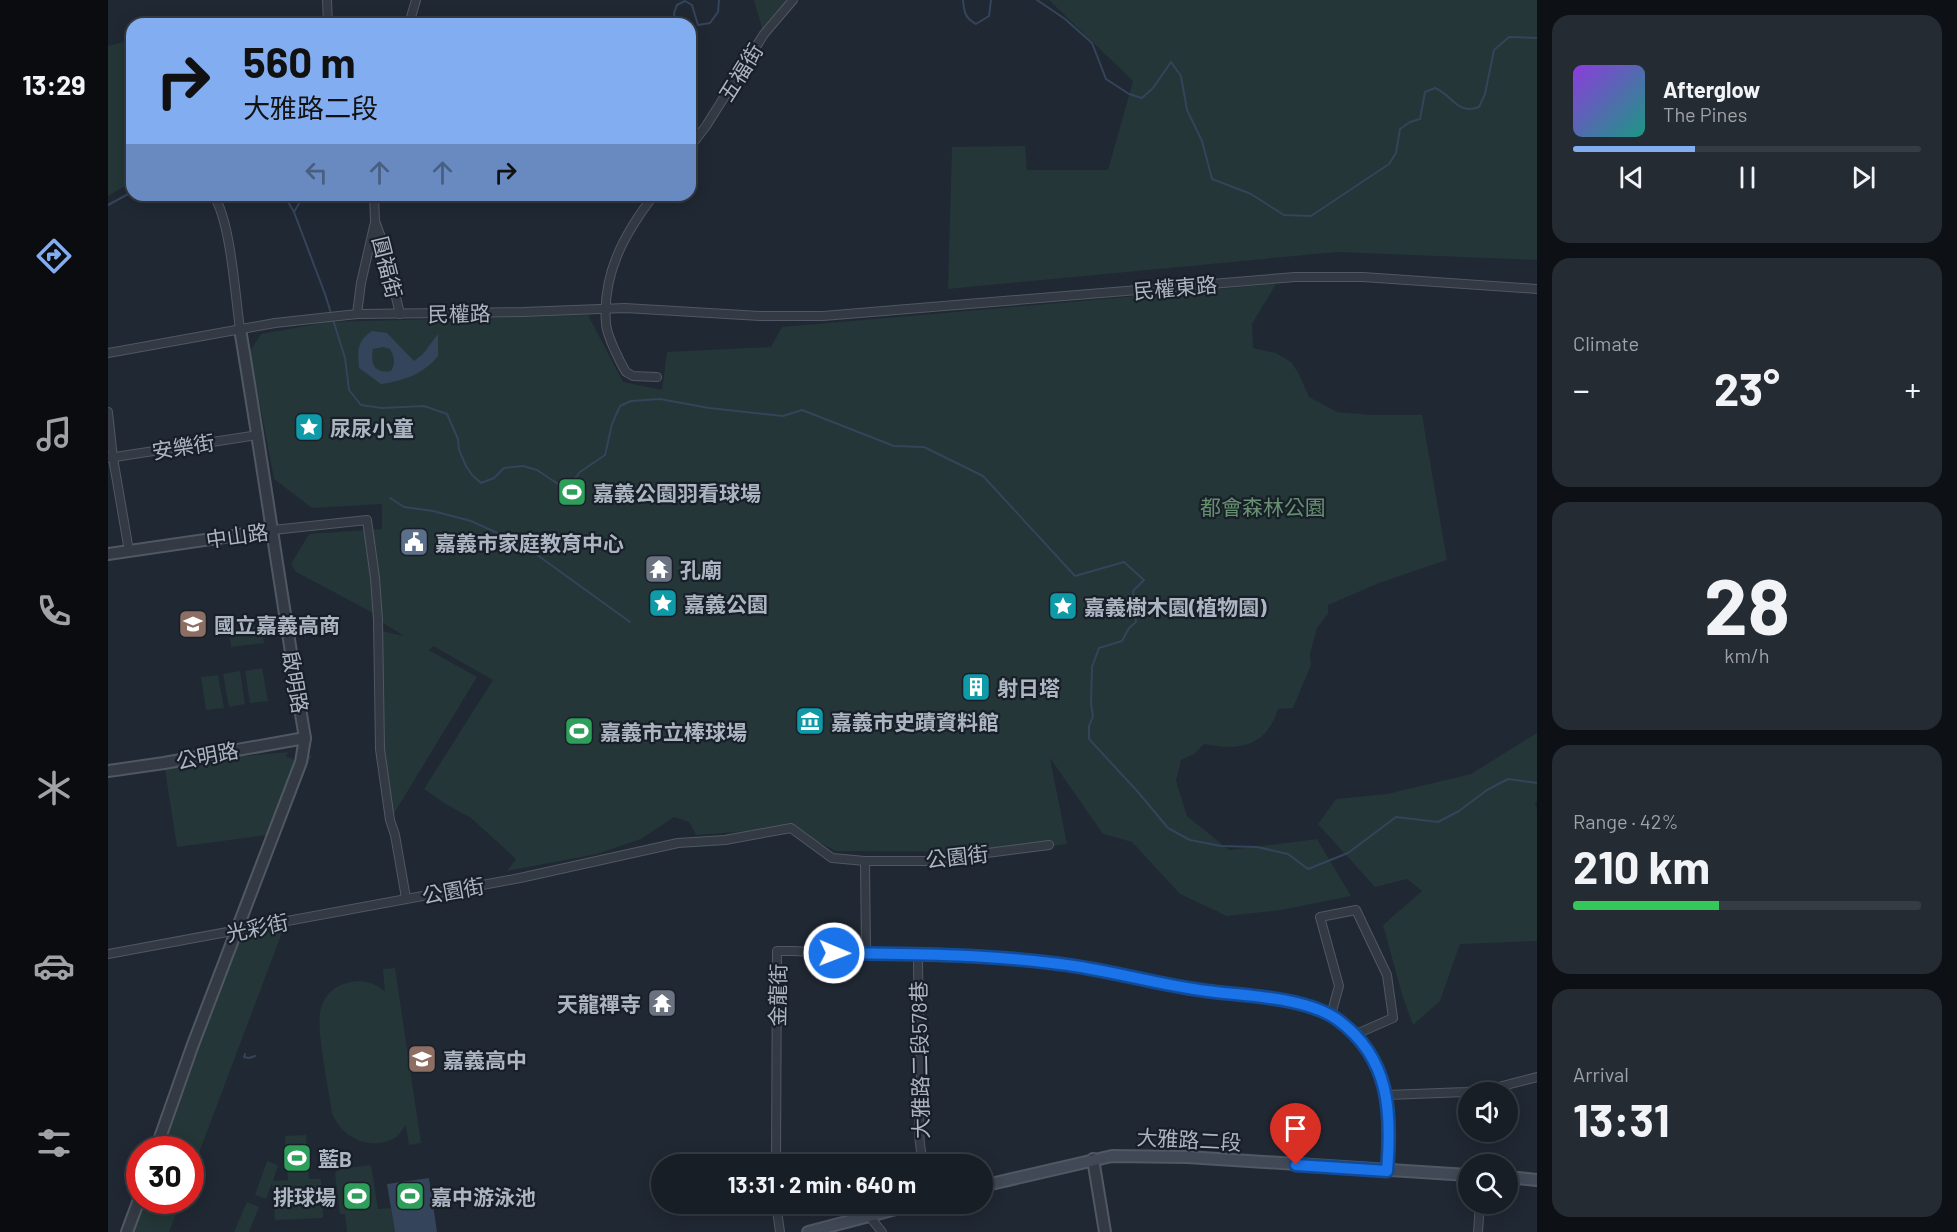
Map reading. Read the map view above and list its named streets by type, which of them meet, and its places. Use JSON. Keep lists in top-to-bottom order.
{
  "streets": {
    "main road": ["大雅路二段"],
    "street": [
      "五福街",
      "圓福街",
      "民權東路",
      "民權路",
      "安樂街",
      "中山路",
      "啟明路",
      "公明路",
      "公園街",
      "光彩街",
      "金龍街",
      "大雅路二段578巷"
    ]
  },
  "crossings": [
    ["圓福街", "民權路"],
    ["民權東路", "民權路"],
    ["民權路", "啟明路"],
    ["安樂街", "啟明路"],
    ["中山路", "啟明路"],
    ["中山路", "公園街"],
    ["啟明路", "公明路"],
    ["啟明路", "光彩街"],
    ["公園街", "光彩街"],
    ["金龍街", "大雅路二段578巷"],
    ["金龍街", "大雅路二段"]
  ],
  "parks": ["都會森林公園"],
  "places": {
    "place": ["尿尿小童", "嘉義公園", "嘉義樹木園(植物園)"],
    "sports": [
      "嘉義公園羽看球場",
      "嘉義市立棒球場",
      "藍B",
      "排球場",
      "嘉中游泳池"
    ],
    "public building": ["嘉義市家庭教育中心"],
    "temple": ["孔廟", "天龍禪寺"],
    "school or university": ["國立嘉義高商", "嘉義高中"],
    "building": ["射日塔"],
    "museum": ["嘉義市史蹟資料館"]
  },
  "page": {
    "tabs": "13:29",
    "turn": ["560 m", "大雅路二段"],
    "song": ["Afterglow", "The Pines"],
    "tile": [
      "Climate",
      ["28", "km/h"],
      ["Range · 42%", "210 km"],
      ["Arrival", "13:31"]
    ],
    "heat": ["−", "23°", "+"],
    "limit": "30",
    "trip": "13:31 · 2 min · 640 m"
  }
}
